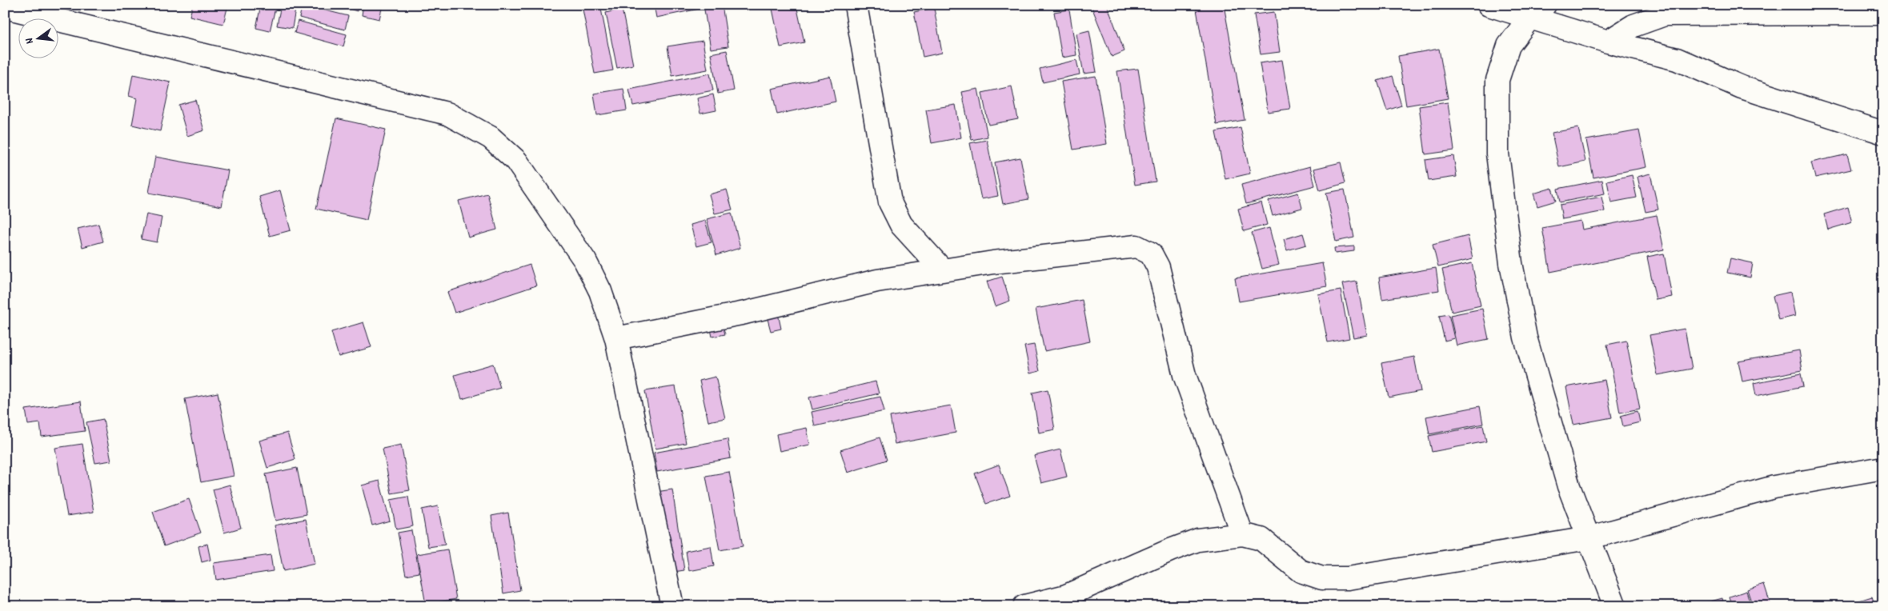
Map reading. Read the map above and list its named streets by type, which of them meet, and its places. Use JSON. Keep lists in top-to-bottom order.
{
  "north": "left"
}
